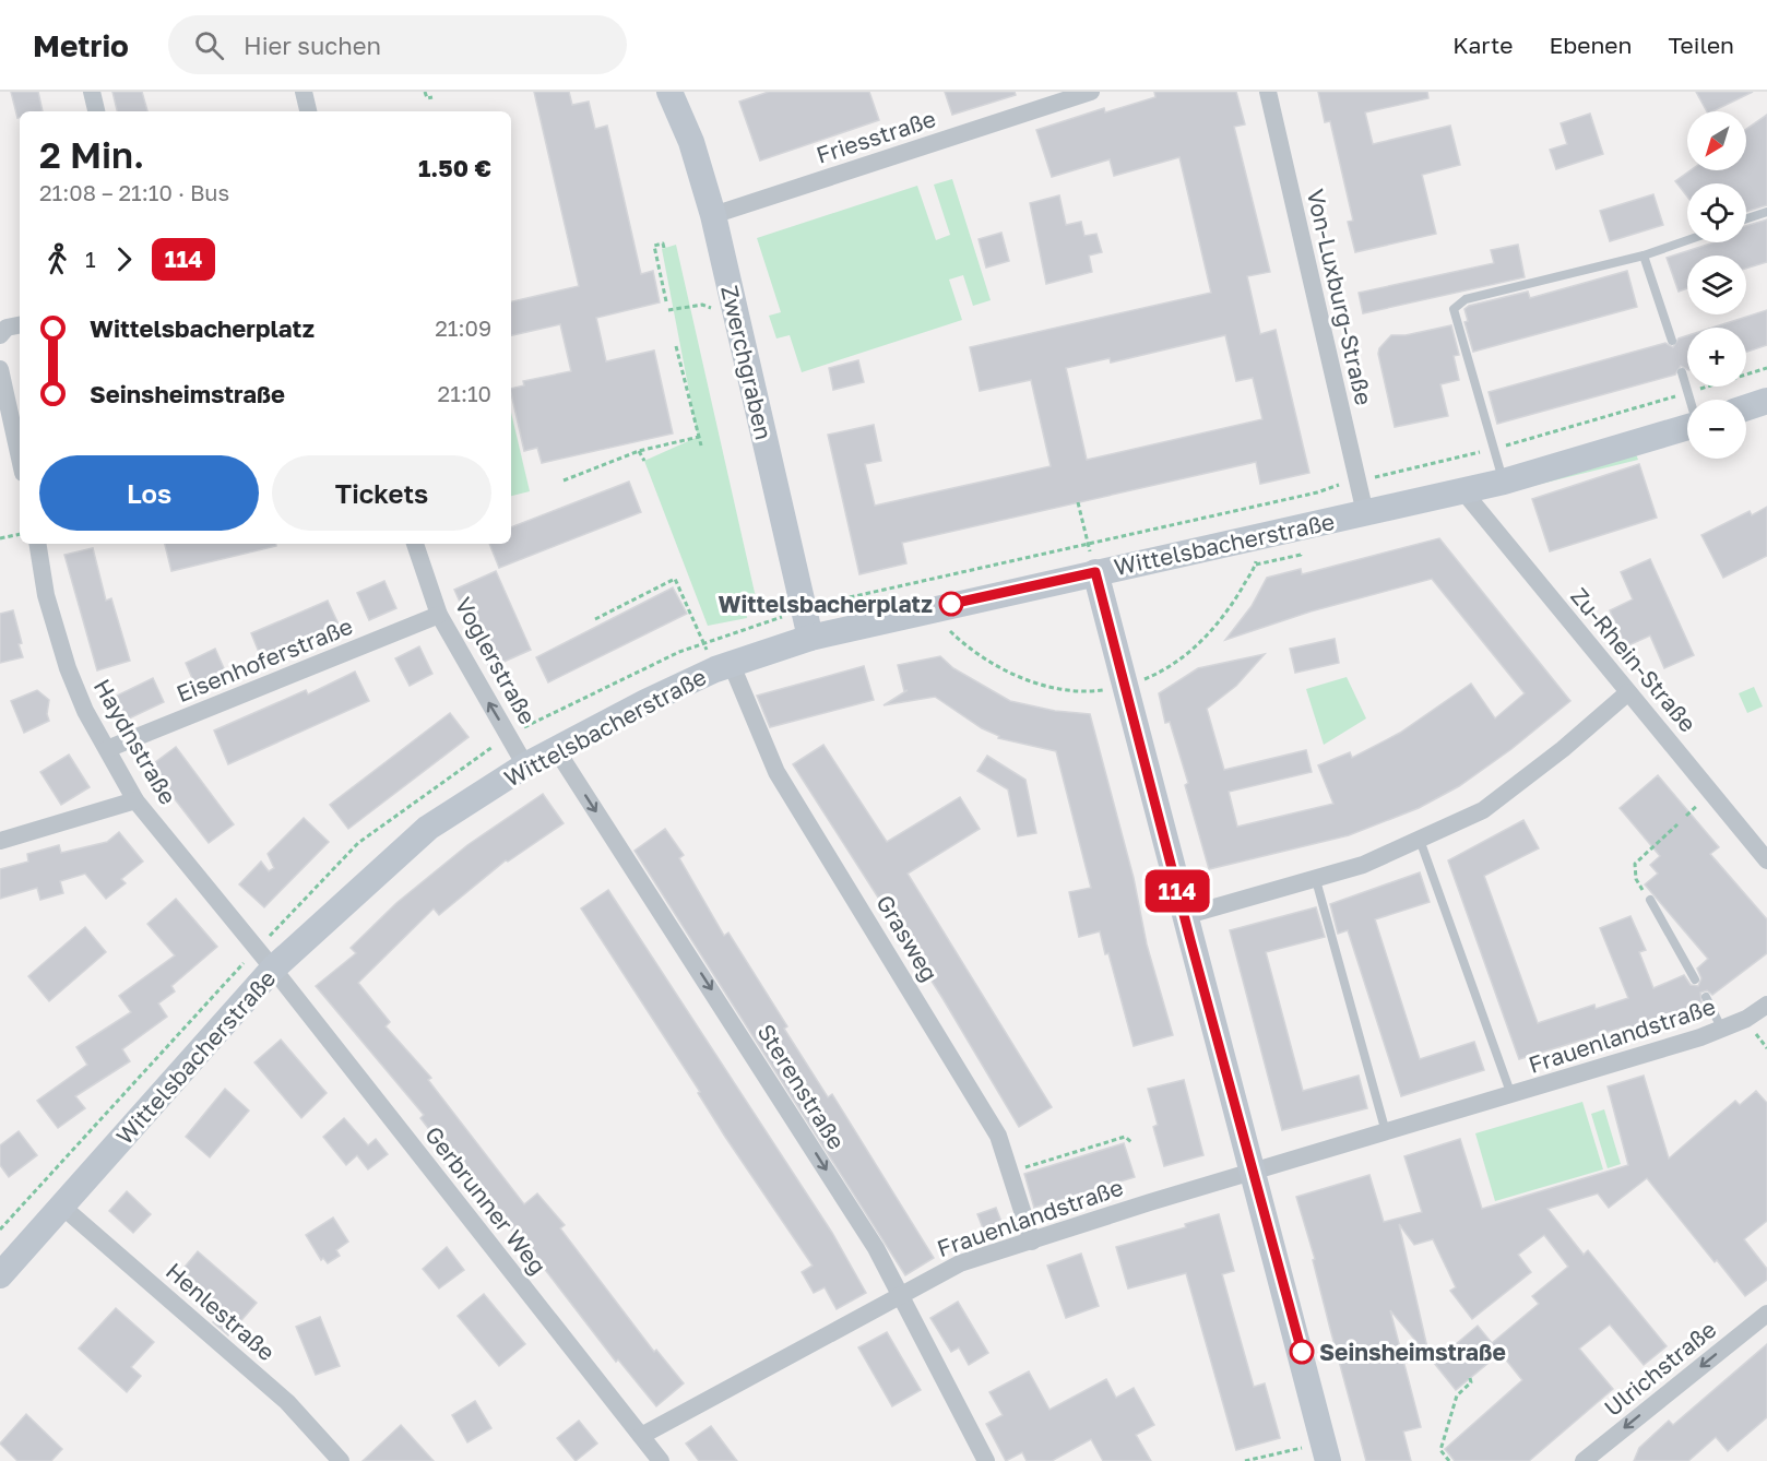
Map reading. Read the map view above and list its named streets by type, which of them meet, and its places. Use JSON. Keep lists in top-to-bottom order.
{
  "streets": {
    "street": [
      "Friesstraße",
      "Von-Luxburg-Straße",
      "Zwerchgraben",
      "Wittelsbacherstraße",
      "Eisenhoferstraße",
      "Zu-Rhein-Straße",
      "Voglerstraße",
      "Haydnstraße",
      "Grasweg",
      "Frauenlandstraße",
      "Sterenstraße",
      "Gerbrunner Weg",
      "Henlestraße",
      "Ulrichstraße"
    ]
  },
  "crossings": [
    ["Friesstraße", "Zwerchgraben"],
    ["Von-Luxburg-Straße", "Wittelsbacherstraße"],
    ["Zwerchgraben", "Wittelsbacherstraße"],
    ["Wittelsbacherstraße", "Zu-Rhein-Straße"],
    ["Wittelsbacherstraße", "Voglerstraße"],
    ["Wittelsbacherstraße", "Haydnstraße"],
    ["Wittelsbacherstraße", "Grasweg"],
    ["Wittelsbacherstraße", "Sterenstraße"],
    ["Wittelsbacherstraße", "Gerbrunner Weg"],
    ["Wittelsbacherstraße", "Henlestraße"],
    ["Eisenhoferstraße", "Voglerstraße"],
    ["Eisenhoferstraße", "Haydnstraße"],
    ["Haydnstraße", "Gerbrunner Weg"],
    ["Grasweg", "Frauenlandstraße"],
    ["Frauenlandstraße", "Sterenstraße"],
    ["Frauenlandstraße", "Gerbrunner Weg"]
  ],
  "one_way": ["Voglerstraße", "Sterenstraße", "Ulrichstraße"],
  "places": ["Wittelsbacherplatz", "Seinsheimstraße"],
  "lines": ["bus line 114"],
  "north": "bottom left",
  "page": {
    "header": "Metrio",
    "search": "Hier suchen",
    "nav": ["Karte", "Ebenen", "Teilen"],
    "on_map": "114",
    "map_buttons": ["+", "−"],
    "heading": ["2 Min.", "21:08 – 21:10 · Bus", "1.50 €"],
    "legs": ["1", "114"],
    "list": [
      {
        "name": "Wittelsbacherplatz",
        "value": "21:09"
      },
      {
        "name": "Seinsheimstraße",
        "value": "21:10"
      }
    ],
    "buttons": ["Los", "Tickets"]
  }
}
